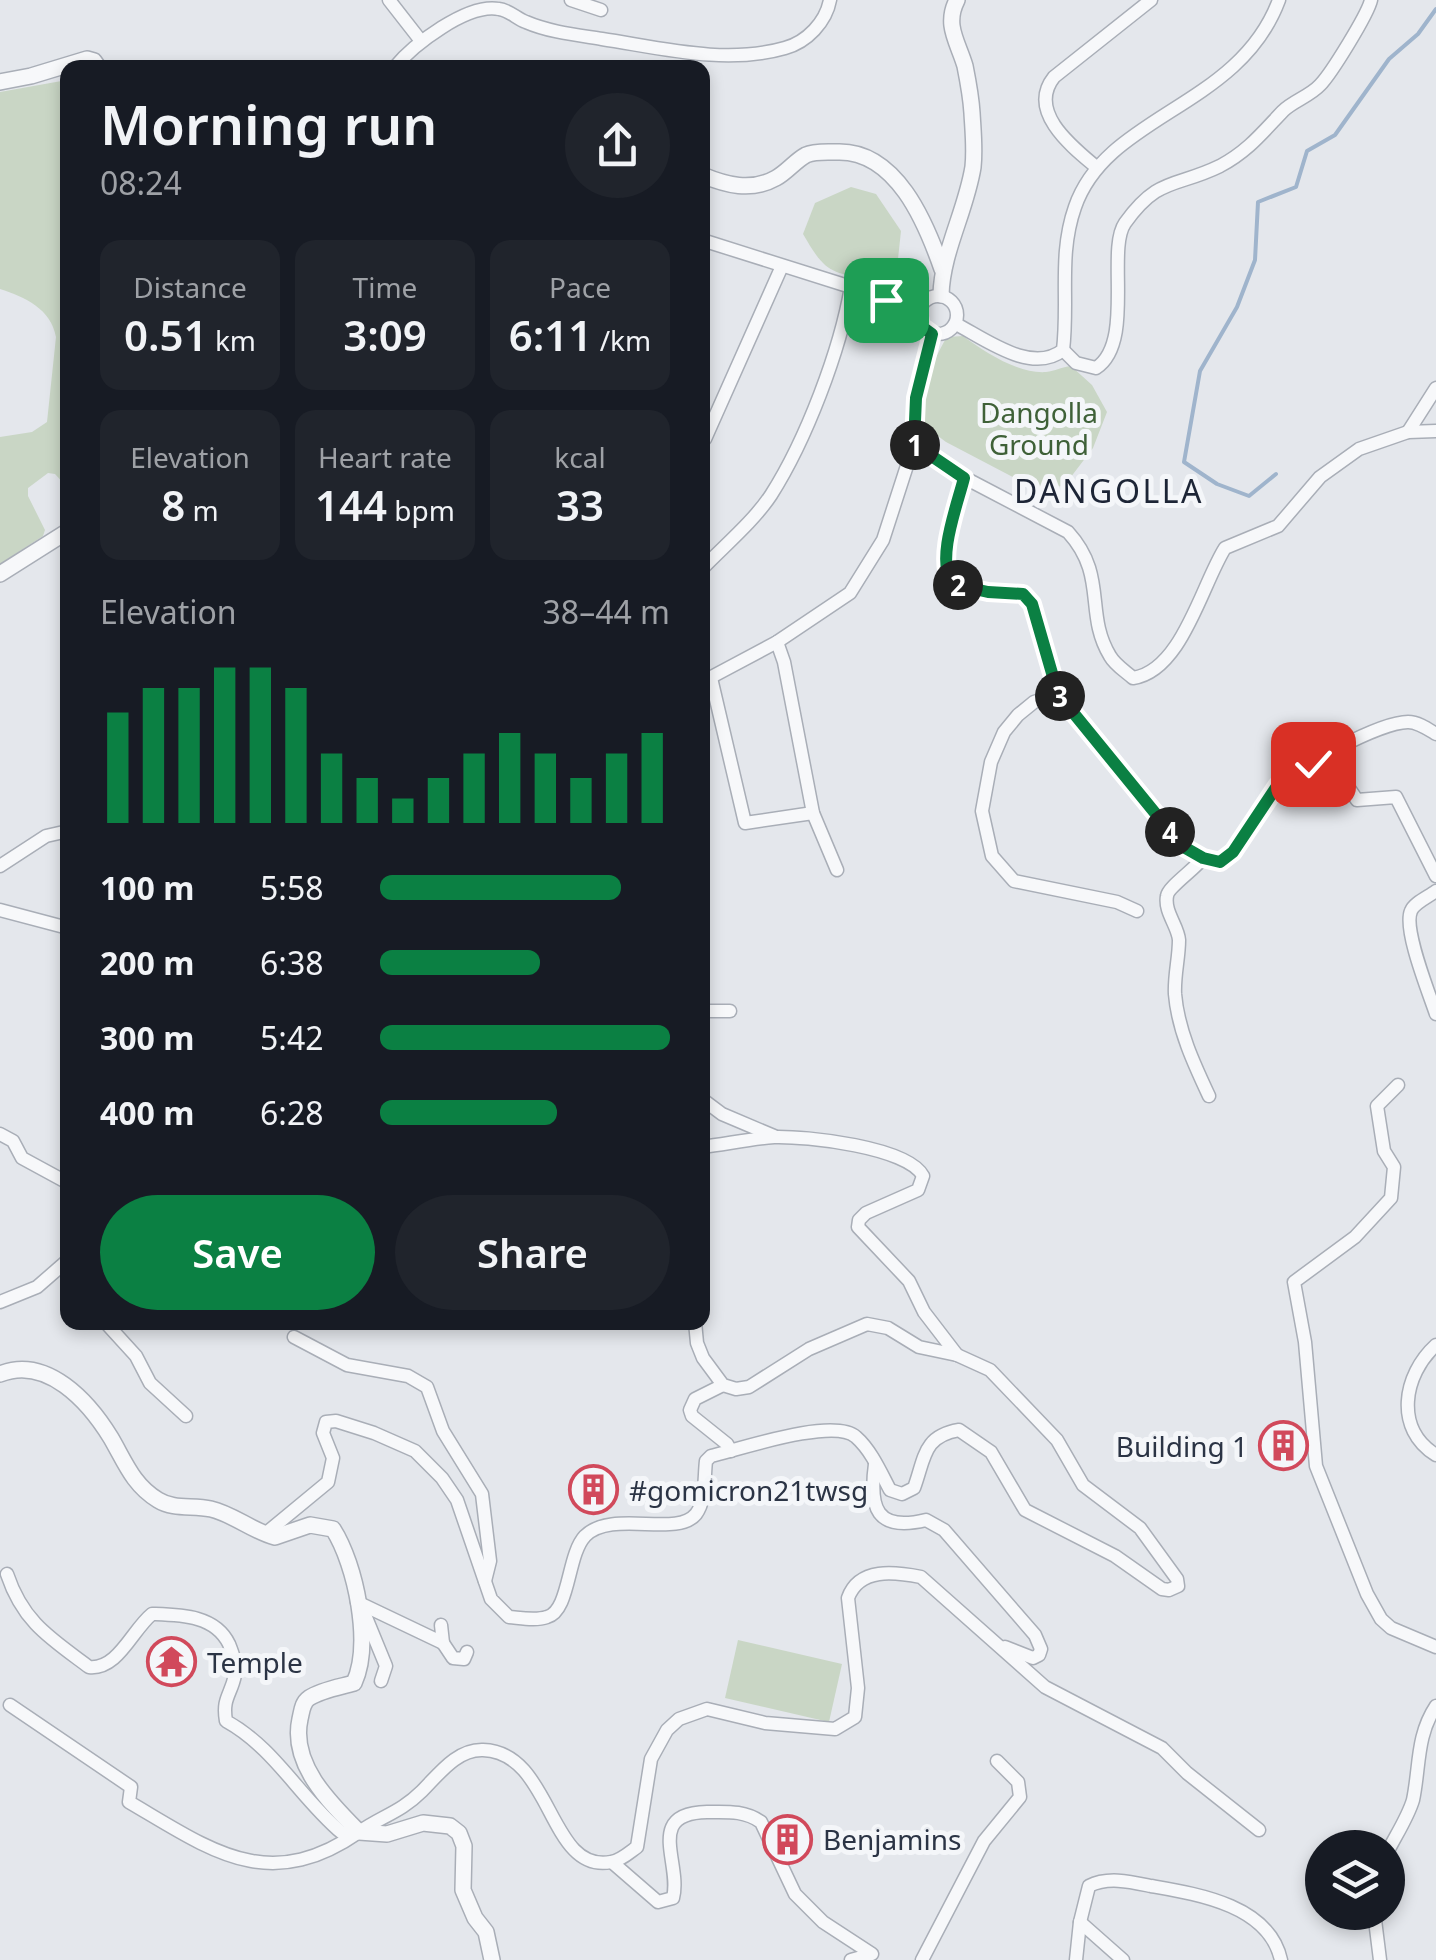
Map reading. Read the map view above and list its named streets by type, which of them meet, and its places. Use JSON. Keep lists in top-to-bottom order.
{
  "districts": ["DANGOLLA"],
  "parks": ["Dangolla Ground"],
  "places": {
    "building": ["Building 1", "#gomicron21twsg", "Benjamins"],
    "temple": ["Temple"]
  },
  "page": {
    "heading": ["Morning run", "08:24"],
    "stats": [
      ["Distance", "0.51 km"],
      ["Time", "3:09"],
      ["Pace", "6:11 /km"],
      ["Elevation", "8 m"],
      ["Heart rate", "144 bpm"],
      ["kcal", "33"]
    ],
    "pins": [
      "1",
      "2",
      "3",
      "4"
    ],
    "chart": ["Elevation", "38–44 m"],
    "list": [
      {
        "name": "100 m",
        "note": "5:58"
      },
      {
        "name": "200 m",
        "note": "6:38"
      },
      {
        "name": "300 m",
        "note": "5:42"
      },
      {
        "name": "400 m",
        "note": "6:28"
      }
    ],
    "buttons": ["Save", "Share"]
  }
}
